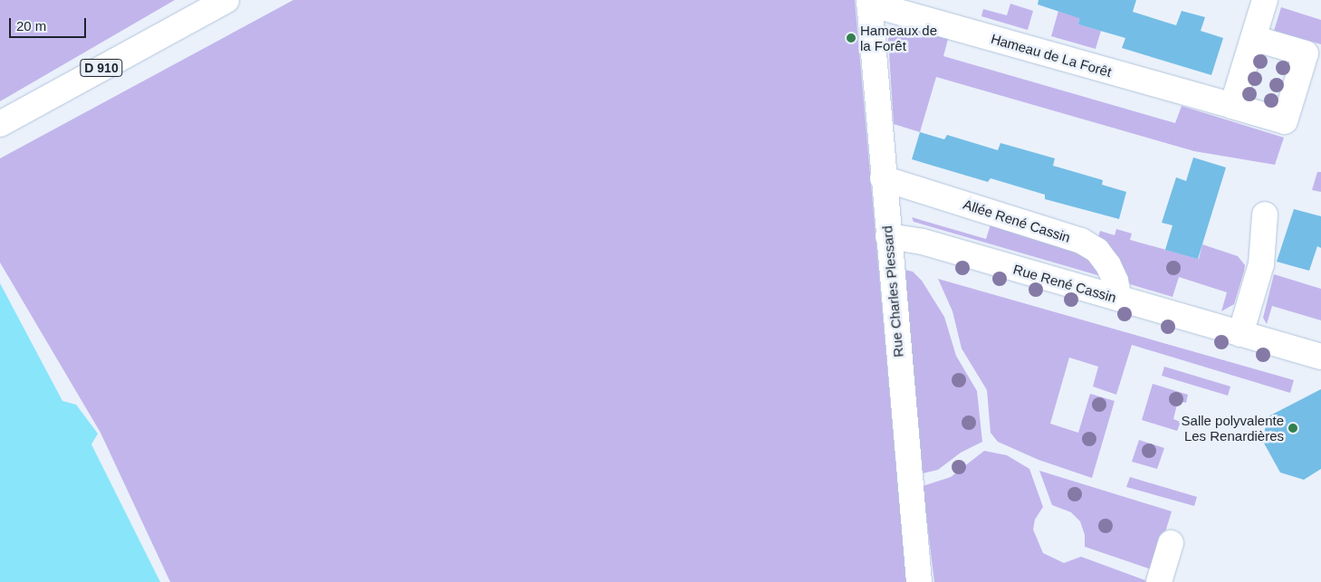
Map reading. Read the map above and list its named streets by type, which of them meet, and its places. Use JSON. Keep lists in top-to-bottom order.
{
  "streets": {
    "street": [
      "Hameau de La Forêt",
      "D 910",
      "Allée René Cassin",
      "Rue René Cassin",
      "Rue Charles Plessard"
    ]
  },
  "crossings": [
    ["Hameau de La Forêt", "Rue Charles Plessard"],
    ["Allée René Cassin", "Rue René Cassin"],
    ["Allée René Cassin", "Rue Charles Plessard"],
    ["Rue René Cassin", "Rue Charles Plessard"]
  ],
  "places": ["Hameaux de la Forêt", "Salle polyvalente Les Renardières"],
  "scale_bar": "20 m"
}
